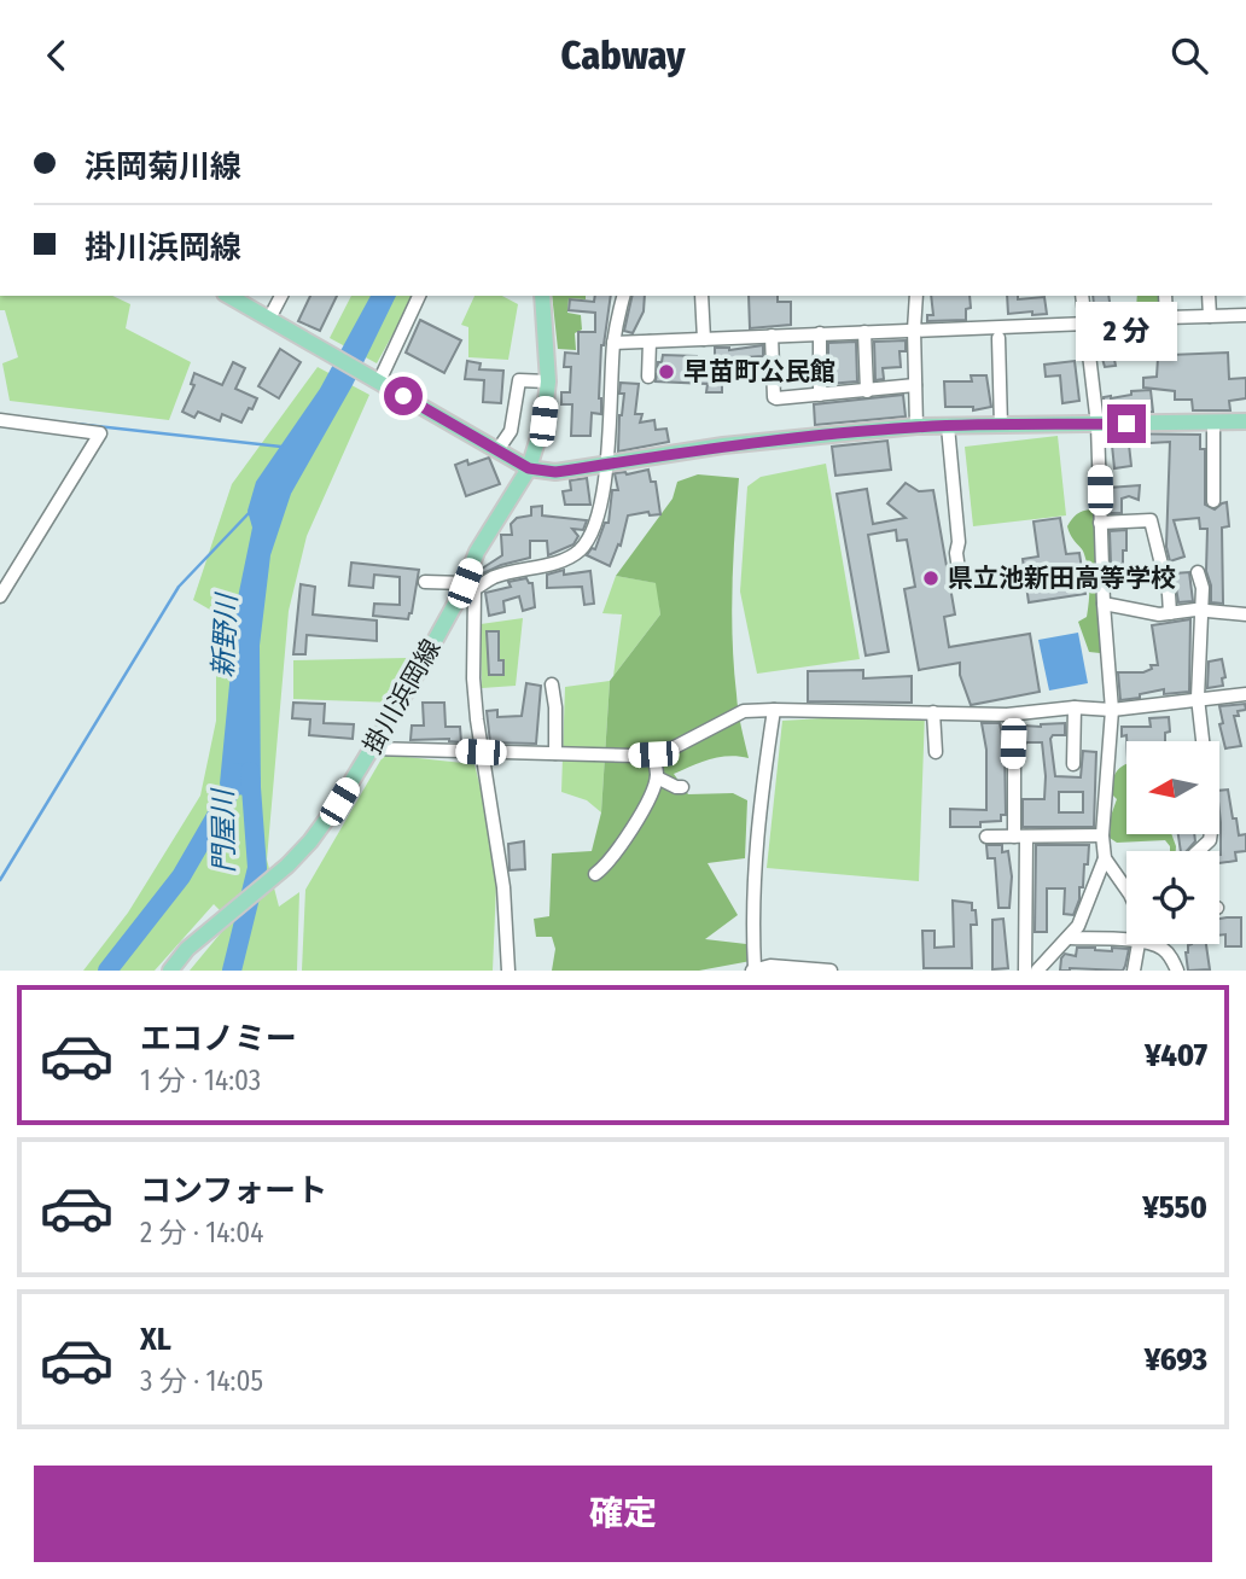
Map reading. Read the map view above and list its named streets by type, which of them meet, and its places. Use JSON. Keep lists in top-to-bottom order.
{
  "streets": {
    "main road": ["掛川浜岡線"]
  },
  "water": ["新野川", "門屋川"],
  "places": ["早苗町公民館", "県立池新田高等学校"],
  "north": "left",
  "page": {
    "header": "Cabway",
    "banner": ["浜岡菊川線", "掛川浜岡線"],
    "bubble": "2 分",
    "list": [
      {
        "name": "エコノミー",
        "note": "1 分 · 14:03",
        "value": "¥407"
      },
      {
        "name": "コンフォート",
        "note": "2 分 · 14:04",
        "value": "¥550"
      },
      {
        "name": "XL",
        "note": "3 分 · 14:05",
        "value": "¥693"
      }
    ],
    "buttons": "確定"
  }
}
